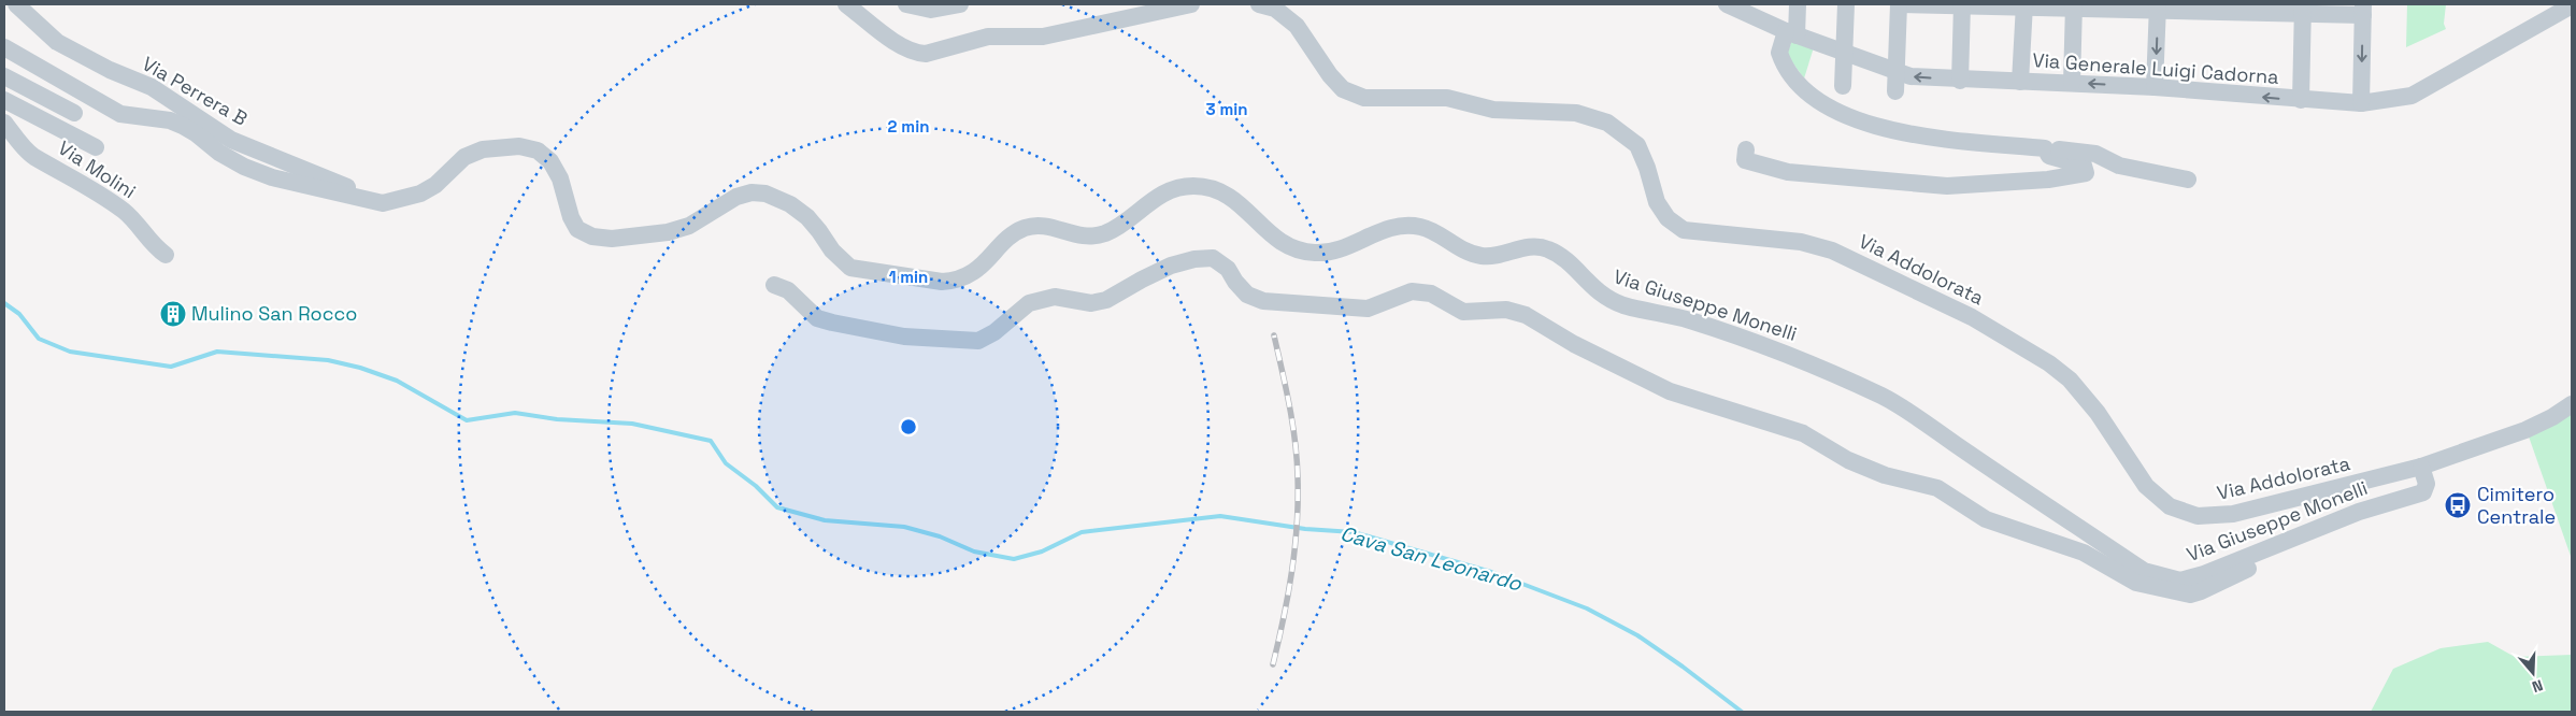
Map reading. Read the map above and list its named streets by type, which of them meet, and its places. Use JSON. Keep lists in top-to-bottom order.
{
  "streets": {
    "street": [
      "Via Generale Luigi Cadorna",
      "Via Perrera B",
      "Via Molini",
      "Via Addolorata",
      "Via Giuseppe Monelli"
    ]
  },
  "crossings": [
    ["Via Perrera B", "Via Giuseppe Monelli"],
    ["Via Addolorata", "Via Giuseppe Monelli"]
  ],
  "water": ["Cava San Leonardo"],
  "places": {
    "building": ["Mulino San Rocco"],
    "bus stop": ["Cimitero Centrale"]
  },
  "north": "bottom",
  "rings": ["3 min", "2 min", "1 min"]
}
